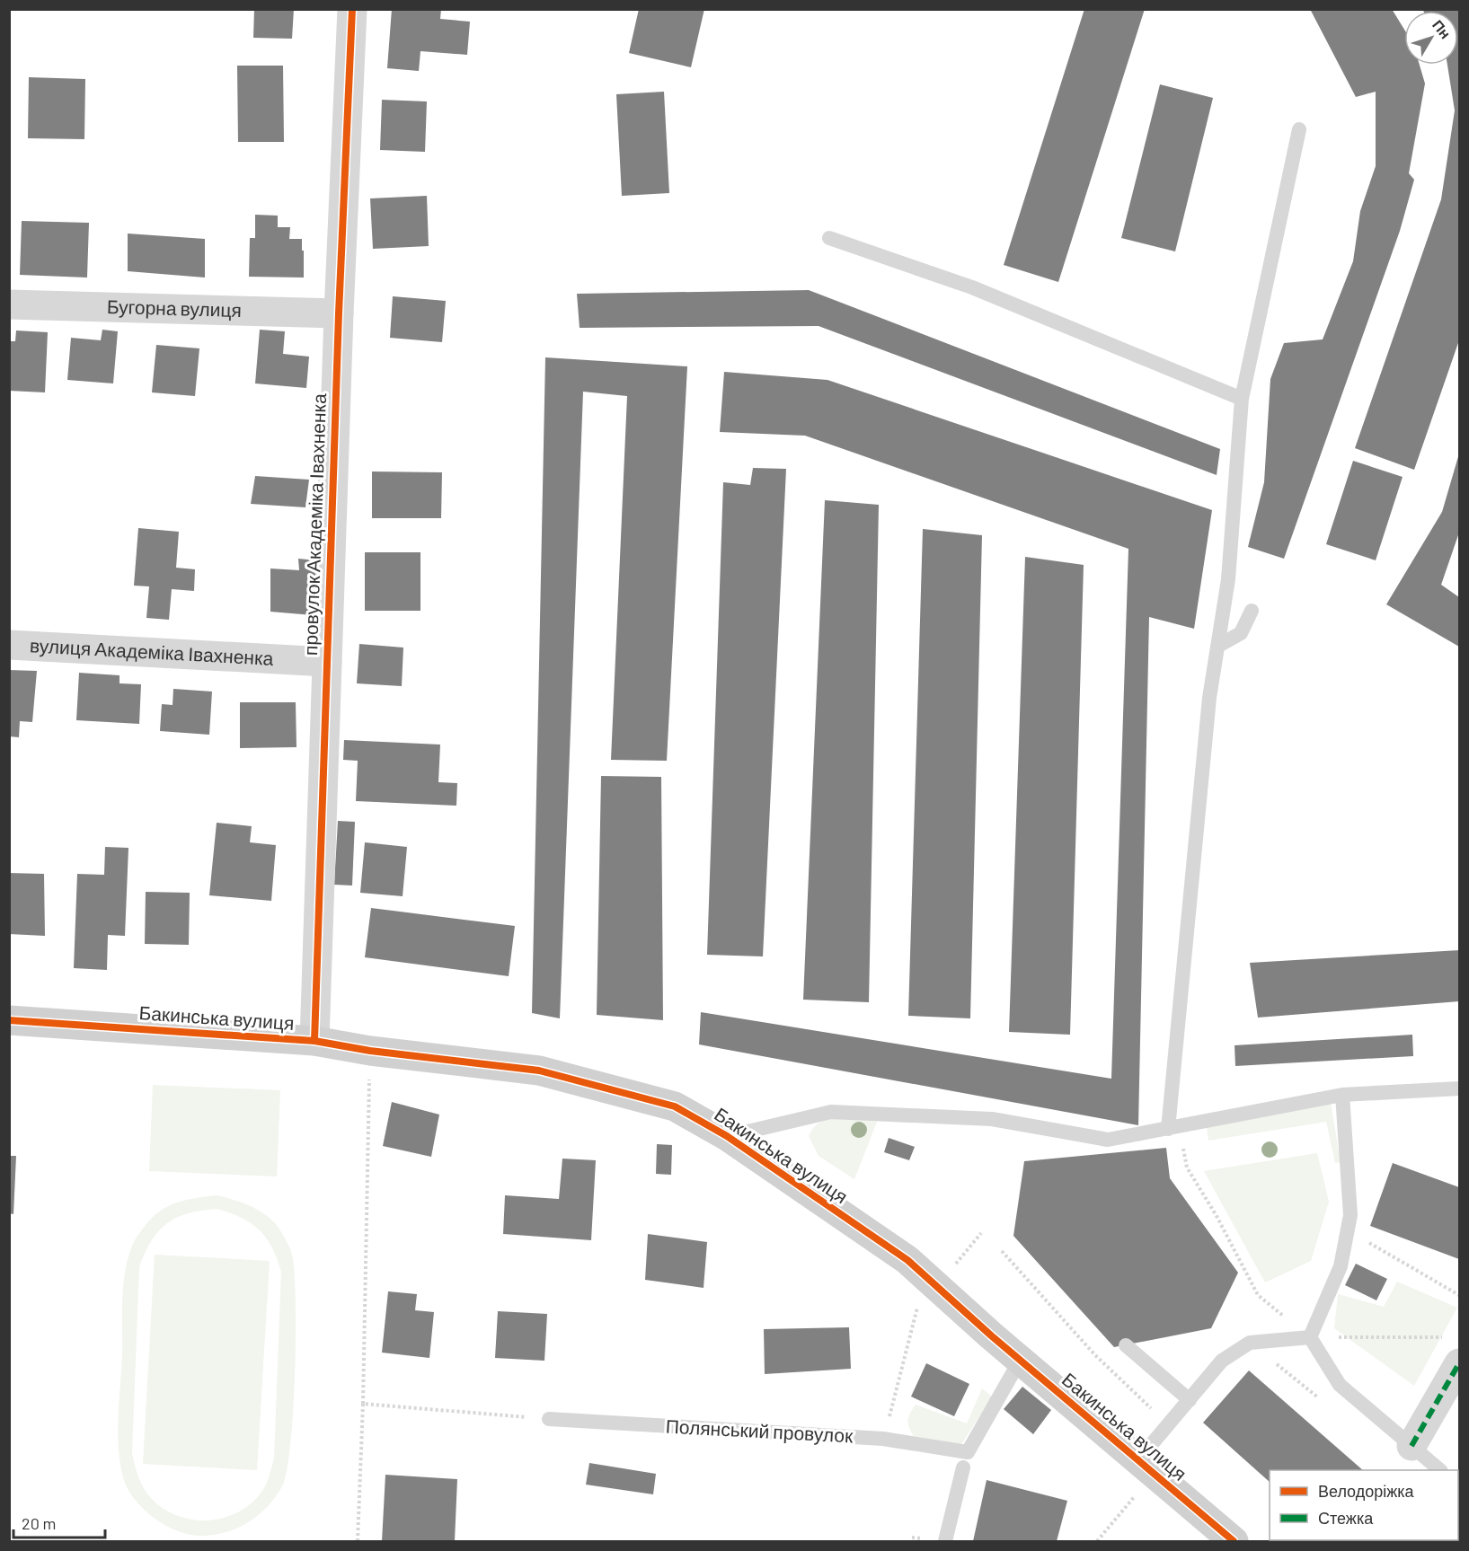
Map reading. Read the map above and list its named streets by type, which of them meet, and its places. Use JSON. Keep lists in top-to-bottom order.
{
  "streets": {
    "street": [
      "Бугорна вулиця",
      "провулок Академіка Івахненка",
      "вулиця Академіка Івахненка",
      "Бакинська вулиця"
    ],
    "lane": ["Полянський провулок"]
  },
  "crossings": [
    ["Бугорна вулиця", "провулок Академіка Івахненка"],
    ["провулок Академіка Івахненка", "вулиця Академіка Івахненка"],
    ["провулок Академіка Івахненка", "Бакинська вулиця"],
    ["Бакинська вулиця", "Полянський провулок"]
  ],
  "legend": ["Велодоріжка", "Стежка"],
  "scale_bar": "20 m",
  "north": "top right"
}
